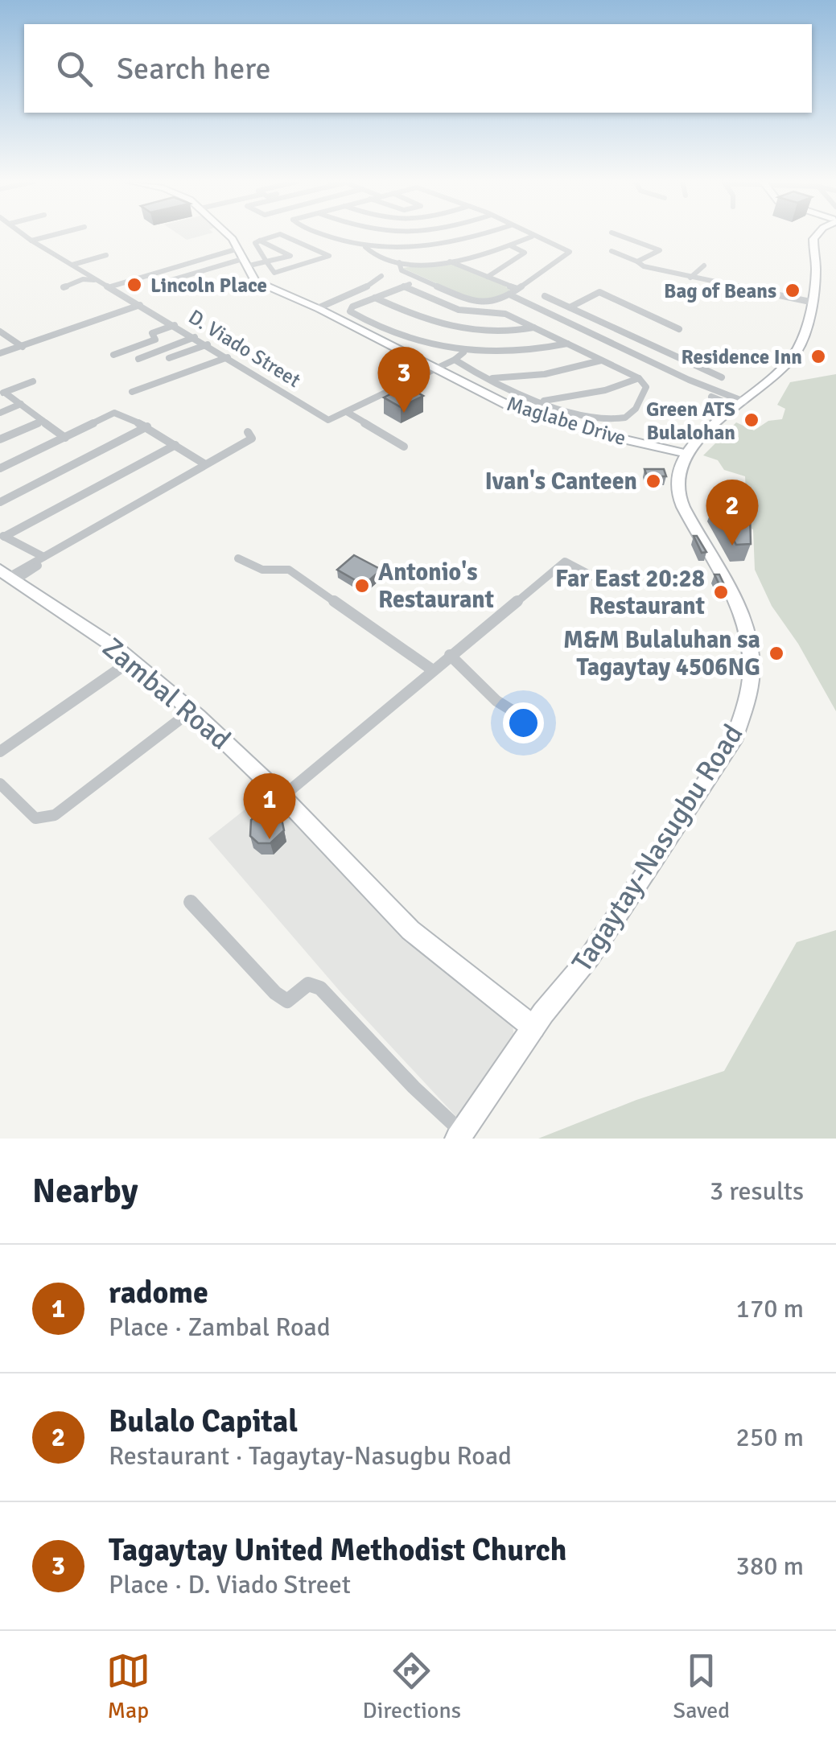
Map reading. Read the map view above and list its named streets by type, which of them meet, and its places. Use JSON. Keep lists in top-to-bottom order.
{
  "streets": {
    "main road": ["Maglabe Drive", "Zambal Road", "Tagaytay-Nasugbu Road"],
    "street": ["D. Viado Street"]
  },
  "crossings": [
    ["D. Viado Street", "Maglabe Drive"],
    ["Maglabe Drive", "Tagaytay-Nasugbu Road"],
    ["Zambal Road", "Tagaytay-Nasugbu Road"]
  ],
  "places": [
    "Lincoln Place",
    "Bag of Beans",
    "Residence Inn",
    "Green ATS Bulalohan",
    "Ivan's Canteen",
    "Antonio's Restaurant",
    "Far East 20:28 Restaurant",
    "M&M Bulaluhan sa Tagaytay 4506NG"
  ],
  "page": {
    "search": "Search here",
    "pins": ["3", "2", "1"],
    "heading": ["Nearby", "3 results"],
    "list": [
      {
        "mark": "1",
        "name": "radome",
        "note": "Place · Zambal Road",
        "value": "170 m"
      },
      {
        "mark": "2",
        "name": "Bulalo Capital",
        "note": "Restaurant · Tagaytay-Nasugbu Road",
        "value": "250 m"
      },
      {
        "mark": "3",
        "name": "Tagaytay United Methodist Church",
        "note": "Place · D. Viado Street",
        "value": "380 m"
      }
    ],
    "nav": ["Map", "Directions", "Saved"]
  }
}
